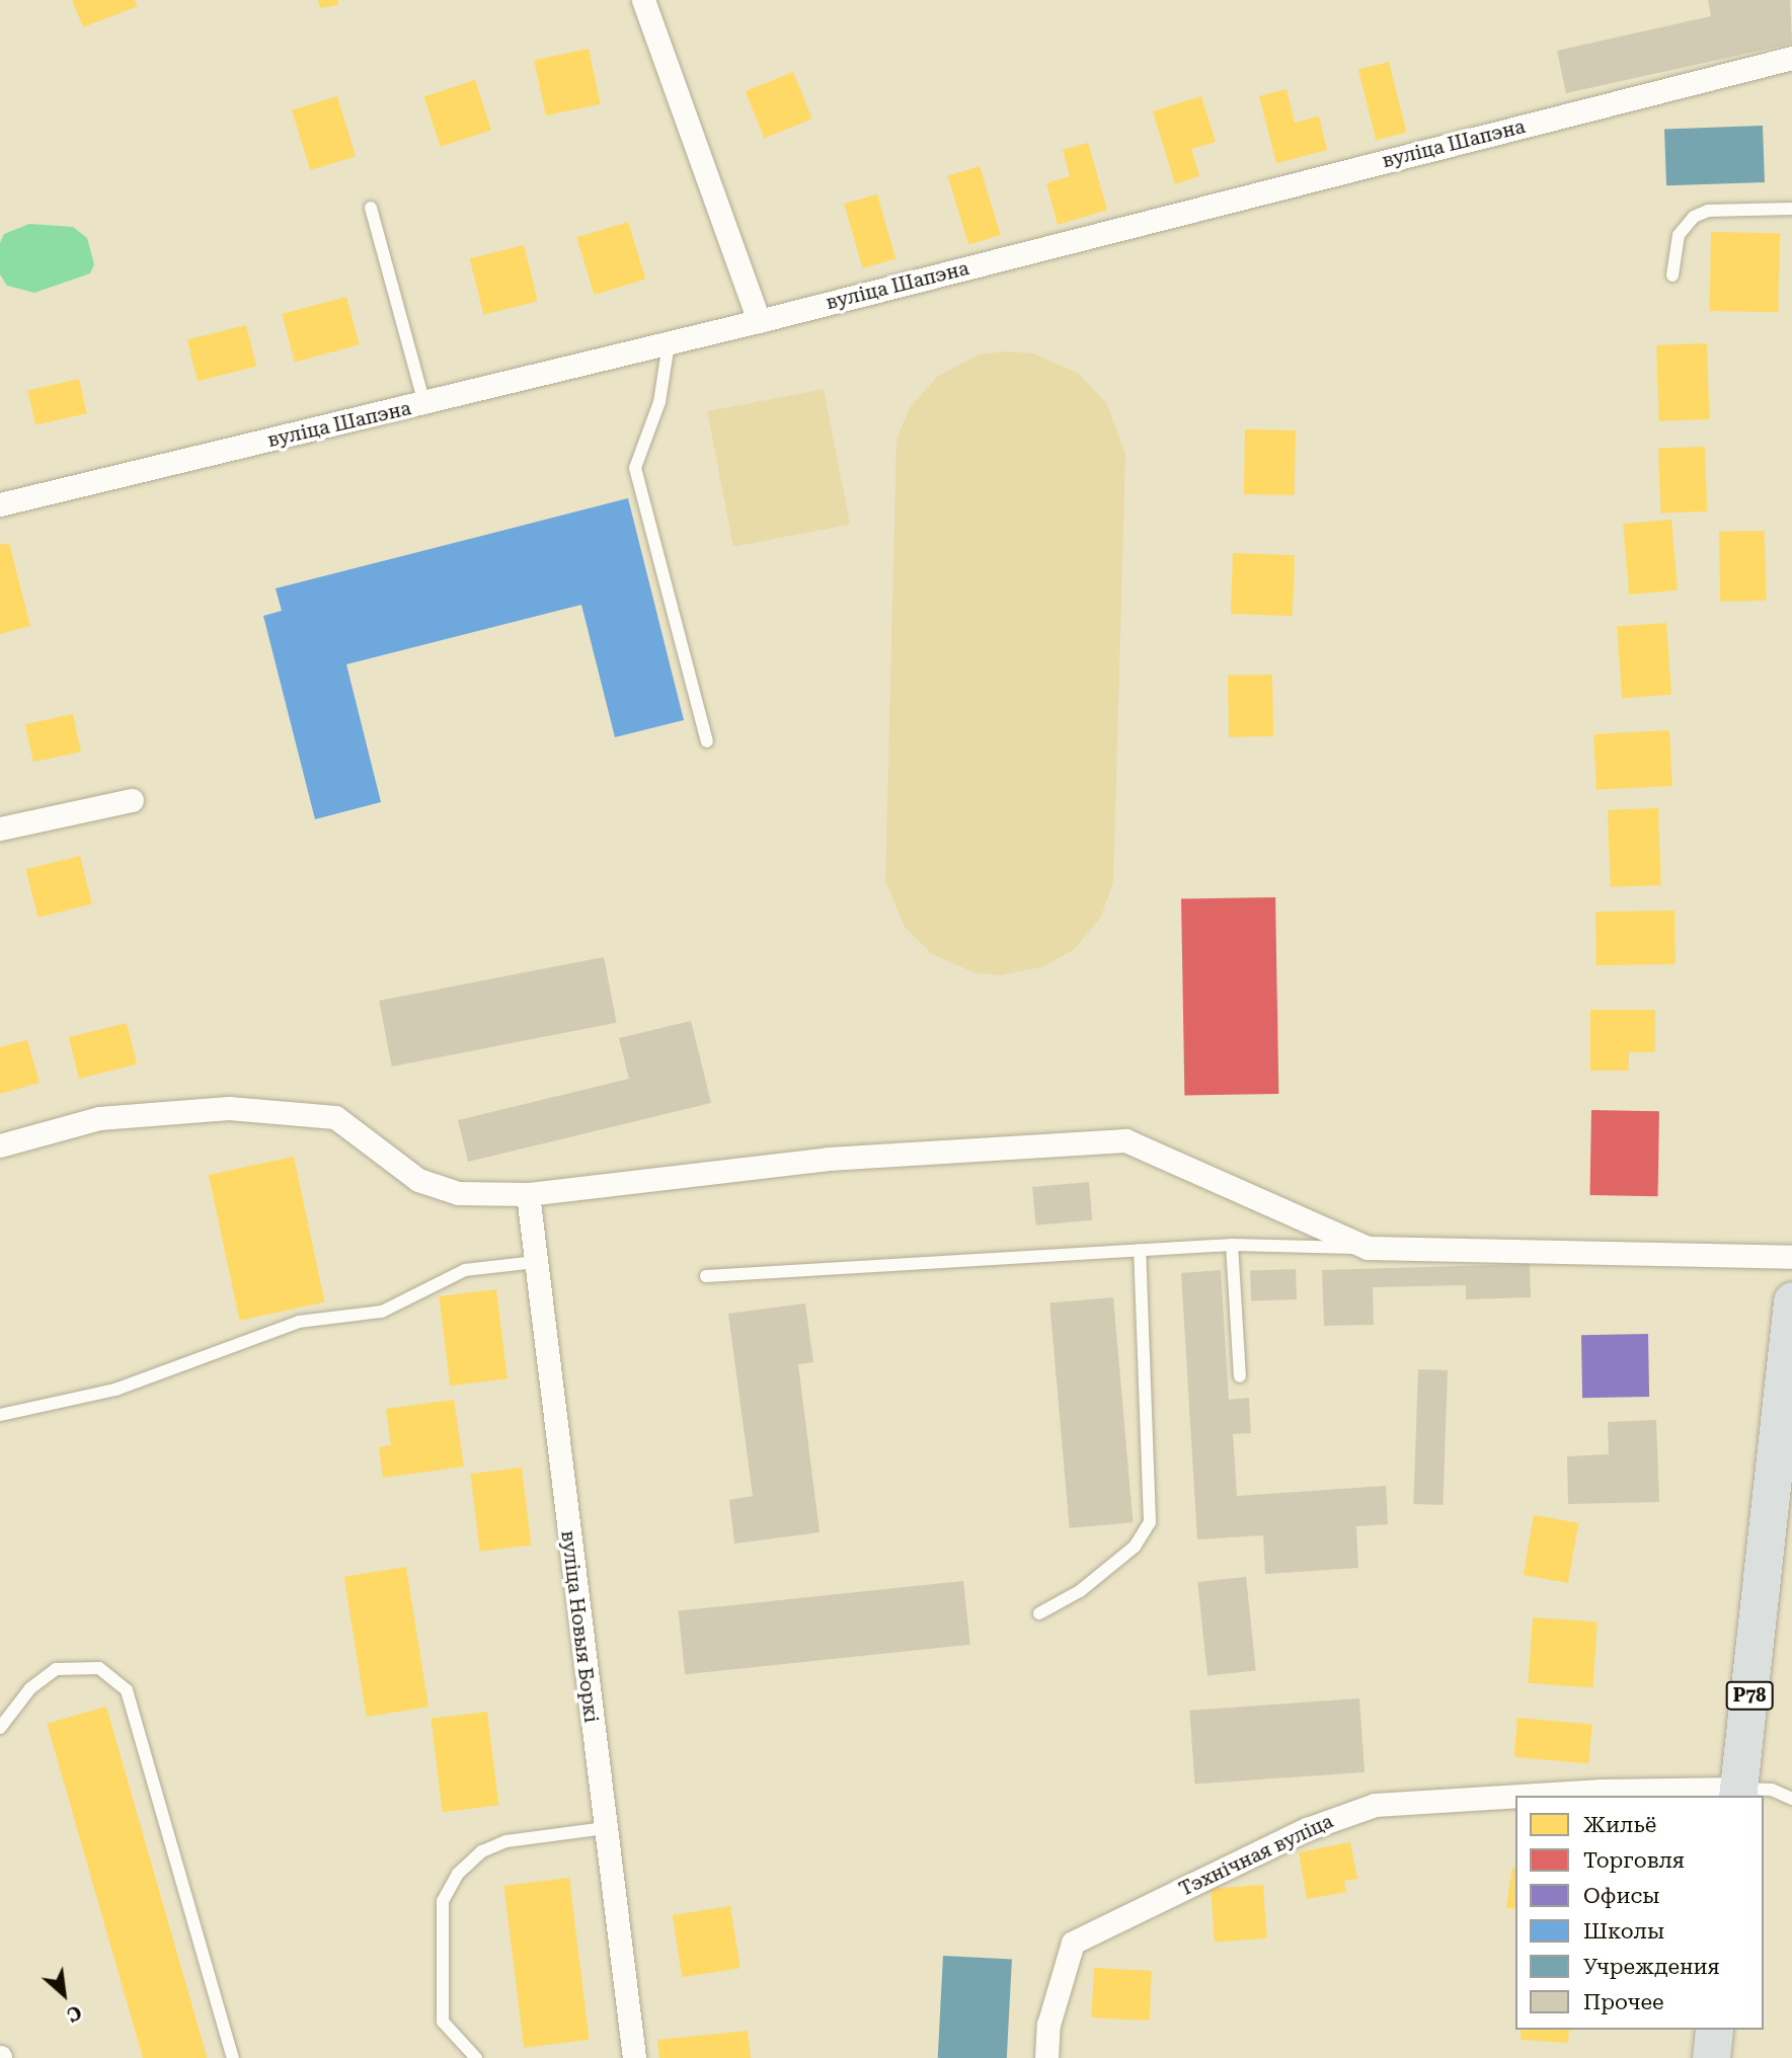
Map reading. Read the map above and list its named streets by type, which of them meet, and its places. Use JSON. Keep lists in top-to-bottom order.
{
  "streets": {
    "main road": ["Р78"],
    "street": ["вуліца Шапэна", "вуліца Новыя Боркі", "Тэхнічная вуліца"]
  },
  "crossings": [
    ["Р78", "Тэхнічная вуліца"]
  ],
  "legend": [
    "Жильё",
    "Торговля",
    "Офисы",
    "Школы",
    "Учреждения",
    "Прочее"
  ],
  "north": "bottom right"
}
